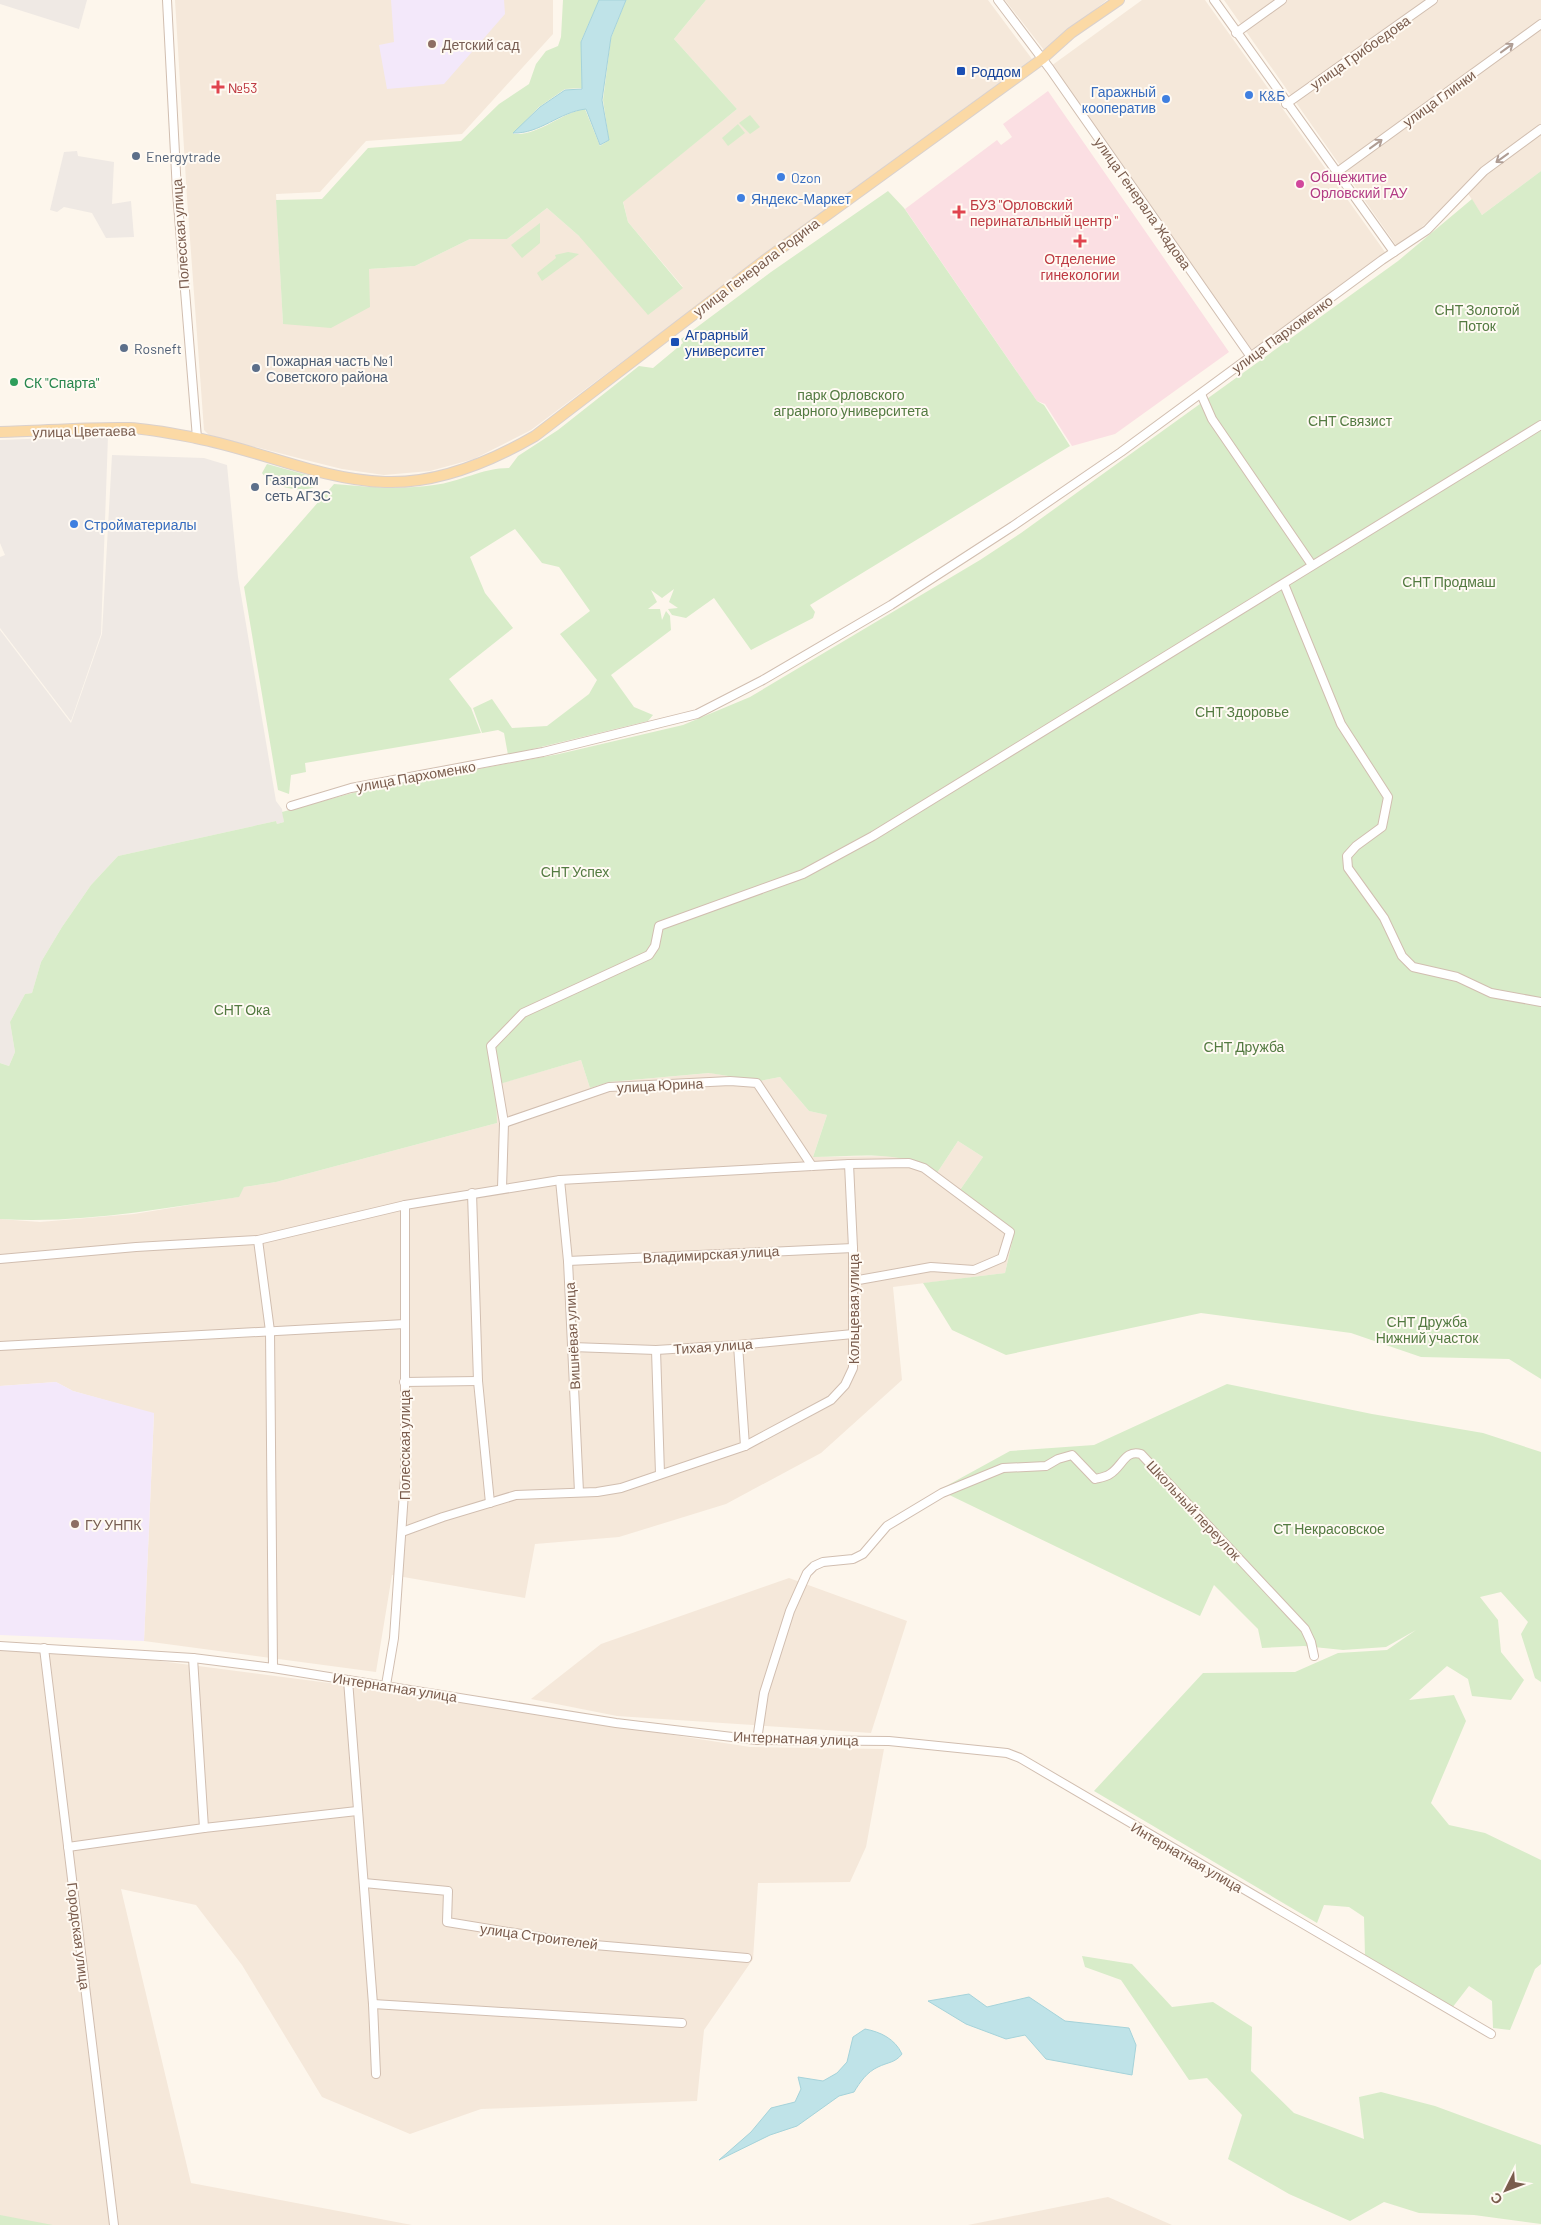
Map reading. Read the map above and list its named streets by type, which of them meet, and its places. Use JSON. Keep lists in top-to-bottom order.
{
  "streets": {
    "main road": ["улица Генерала Родина", "улица Цветаева"],
    "street": [
      "улица Грибоедова",
      "улица Глинки",
      "улица Генерала Жадова",
      "Полесская улица",
      "улица Пархоменко",
      "улица Юрина",
      "Владимирская улица",
      "Кольцевая улица",
      "Вишнёвая улица",
      "Тихая улица",
      "Школьный переулок",
      "Интернатная улица",
      "Городская улица",
      "улица Строителей"
    ]
  },
  "crossings": [
    ["улица Генерала Жадова", "улица Генерала Родина"],
    ["улица Генерала Жадова", "улица Пархоменко"],
    ["Полесская улица", "улица Генерала Родина"],
    ["Полесская улица", "улица Цветаева"],
    ["Полесская улица", "Кольцевая улица"],
    ["Полесская улица", "Интернатная улица"],
    ["улица Генерала Родина", "улица Цветаева"],
    ["Владимирская улица", "Кольцевая улица"],
    ["Владимирская улица", "Вишнёвая улица"],
    ["Кольцевая улица", "Вишнёвая улица"],
    ["Кольцевая улица", "Тихая улица"],
    ["Вишнёвая улица", "Тихая улица"],
    ["Школьный переулок", "Интернатная улица"],
    ["Интернатная улица", "Городская улица"]
  ],
  "one_way": ["улица Глинки"],
  "parks": [
    "СНТ Золотой Поток",
    "парк Орловского аграрного университета",
    "СНТ Связист",
    "СНТ Продмаш",
    "СНТ Здоровье",
    "СНТ Успех",
    "СНТ Ока",
    "СНТ Дружба",
    "СНТ Дружба Нижний участок",
    "СТ Некрасовское"
  ],
  "places": {
    "other": [
      "Детский сад",
      "К&Б",
      "Гаражный кооператив",
      "Energytrade",
      "Ozon",
      "Общежитие Орловский ГАУ",
      "Яндекс-Маркет",
      "Rosneft",
      "Пожарная часть №1 Советского района",
      "СК \"Спарта\"",
      "Газпром сеть АГЗС",
      "Стройматериалы",
      "ГУ УНПК"
    ],
    "transit": ["Роддом", "Аграрный университет"],
    "health": ["№53", "БУЗ \"Орловский перинатальный центр \"", "Отделение гинекологии"]
  },
  "north": "bottom left"
}
